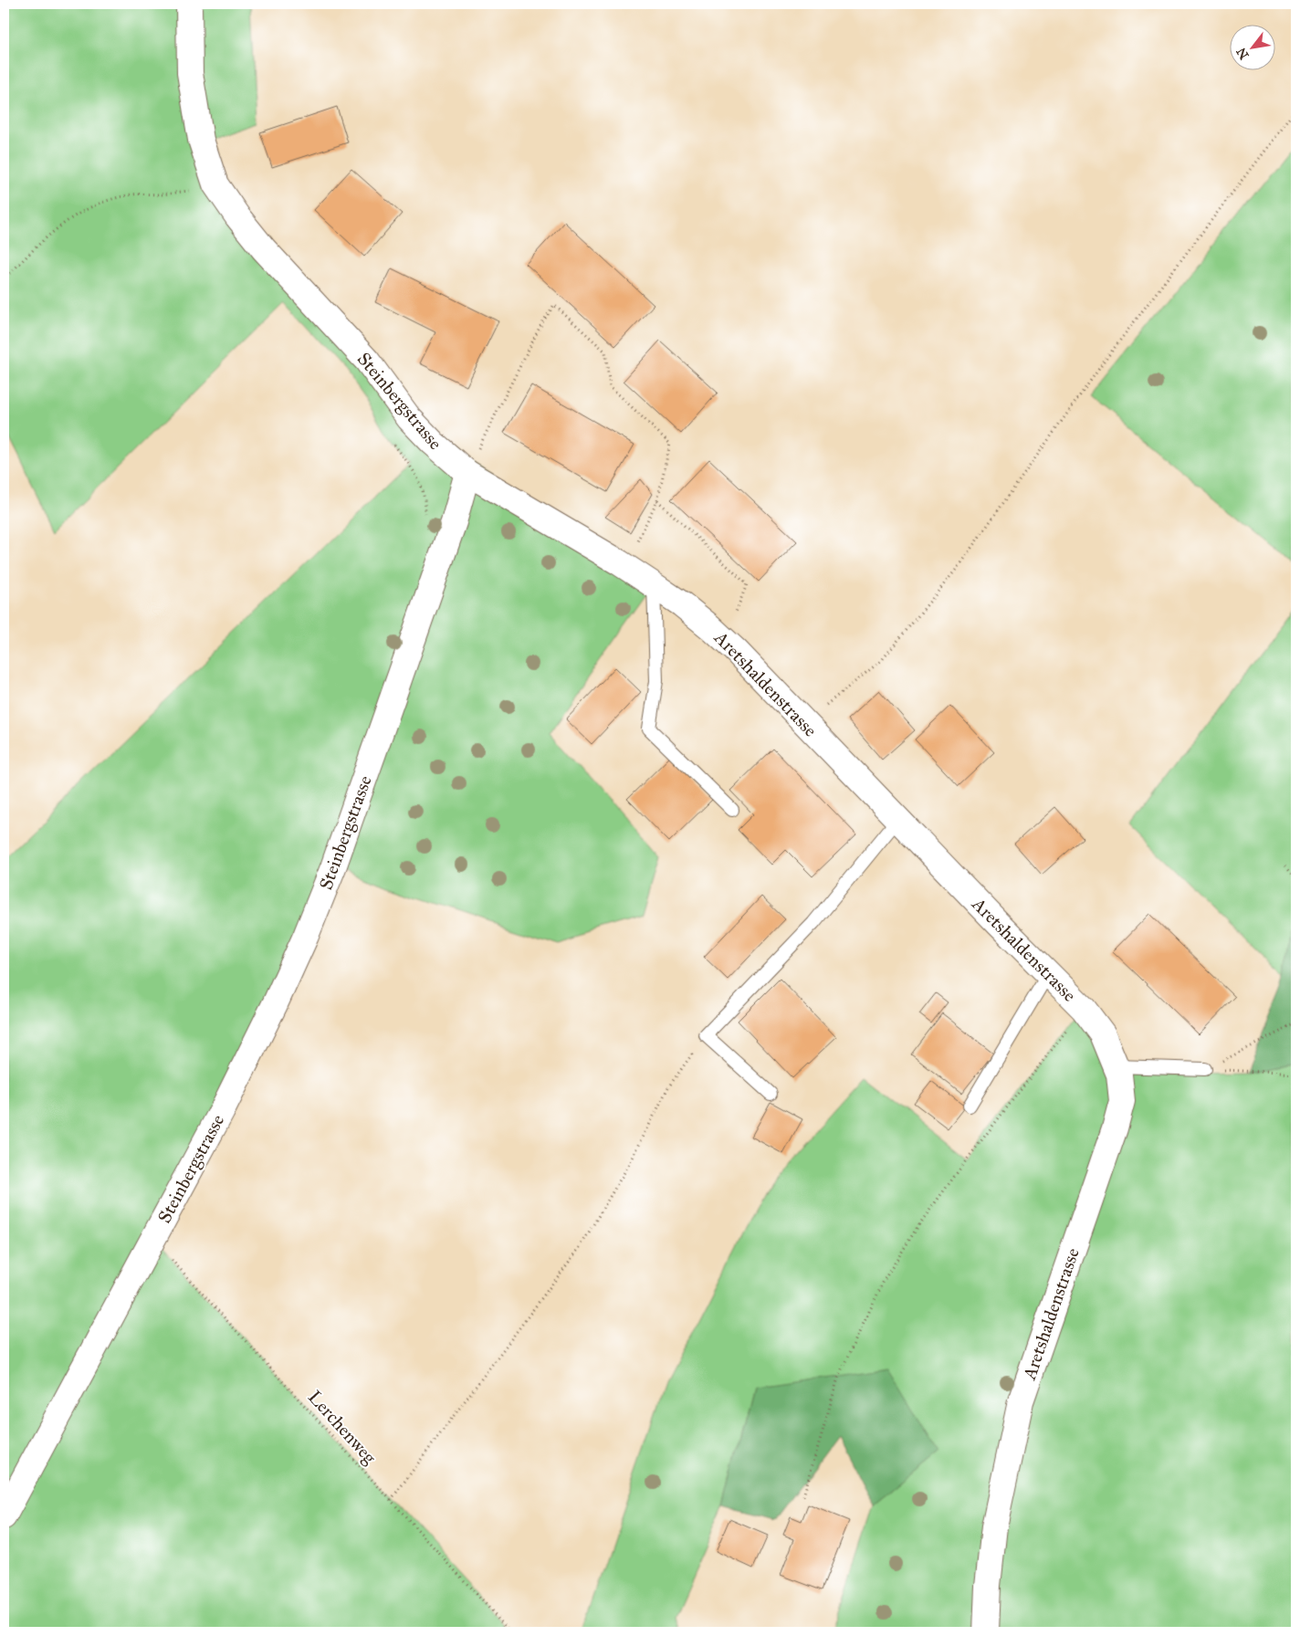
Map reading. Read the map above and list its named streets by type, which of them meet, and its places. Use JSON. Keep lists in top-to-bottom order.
{
  "streets": {
    "street": ["Steinbergstrasse", "Aretshaldenstrasse"],
    "path": ["Lerchenweg"]
  },
  "crossings": [
    ["Steinbergstrasse", "Aretshaldenstrasse"],
    ["Steinbergstrasse", "Lerchenweg"]
  ],
  "north": "bottom left"
}
